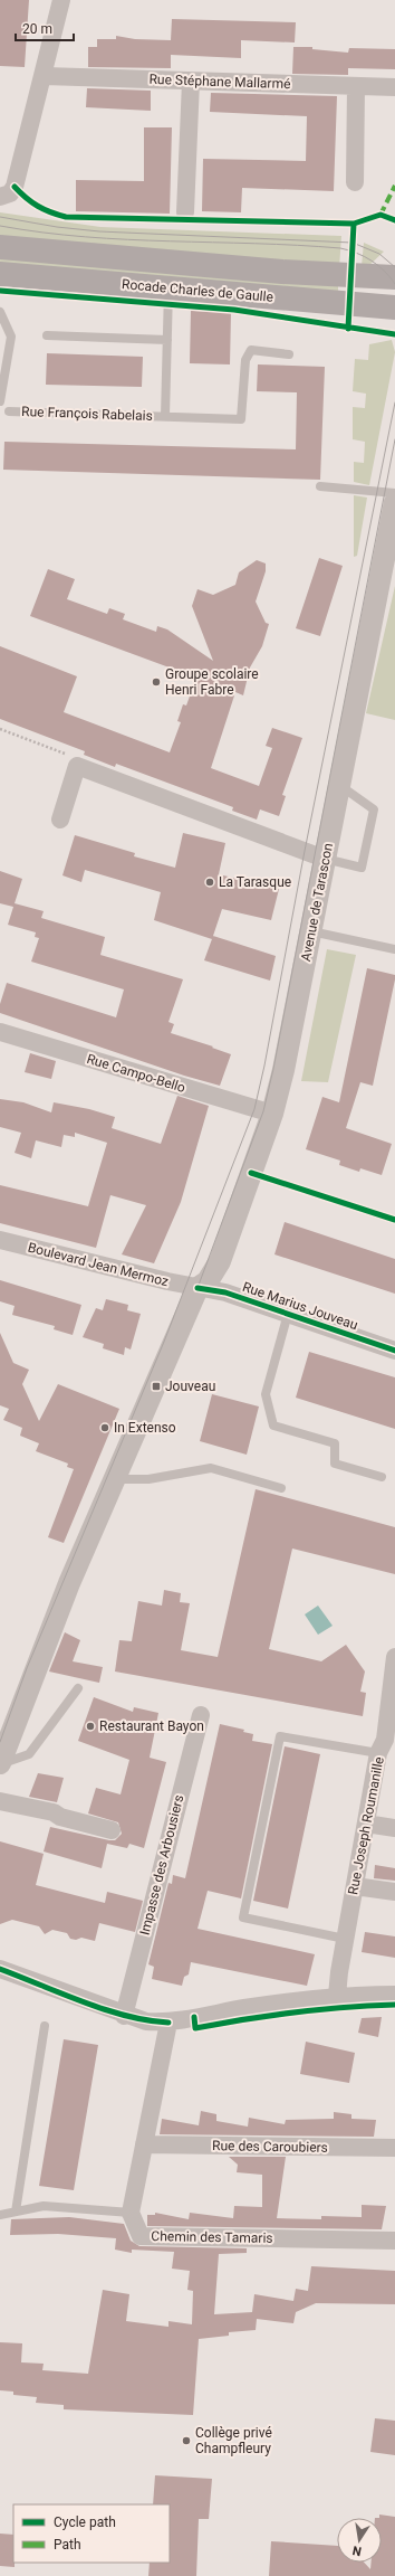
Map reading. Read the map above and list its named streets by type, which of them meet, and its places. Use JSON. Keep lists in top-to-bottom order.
{
  "streets": {
    "main road": ["Rocade Charles de Gaulle"],
    "street": [
      "Rue Stéphane Mallarmé",
      "Avenue de Tarascon",
      "Rue Campo-Bello",
      "Boulevard Jean Mermoz",
      "Rue Marius Jouveau",
      "Rue Joseph Roumanille",
      "Impasse des Arbousiers",
      "Rue des Caroubiers",
      "Chemin des Tamaris"
    ],
    "lane": ["Rue François Rabelais"]
  },
  "crossings": [
    ["Rocade Charles de Gaulle", "Rue François Rabelais"],
    ["Avenue de Tarascon", "Rue Campo-Bello"],
    ["Avenue de Tarascon", "Boulevard Jean Mermoz"],
    ["Avenue de Tarascon", "Rue Marius Jouveau"],
    ["Boulevard Jean Mermoz", "Rue Marius Jouveau"]
  ],
  "places": {
    "other": [
      "Groupe scolaire Henri Fabre",
      "La Tarasque",
      "In Extenso",
      "Restaurant Bayon",
      "Collège privé Champfleury"
    ],
    "transit": ["Jouveau"]
  },
  "legend": ["Cycle path", "Path"],
  "scale_bar": "20 m",
  "north": "bottom"
}
